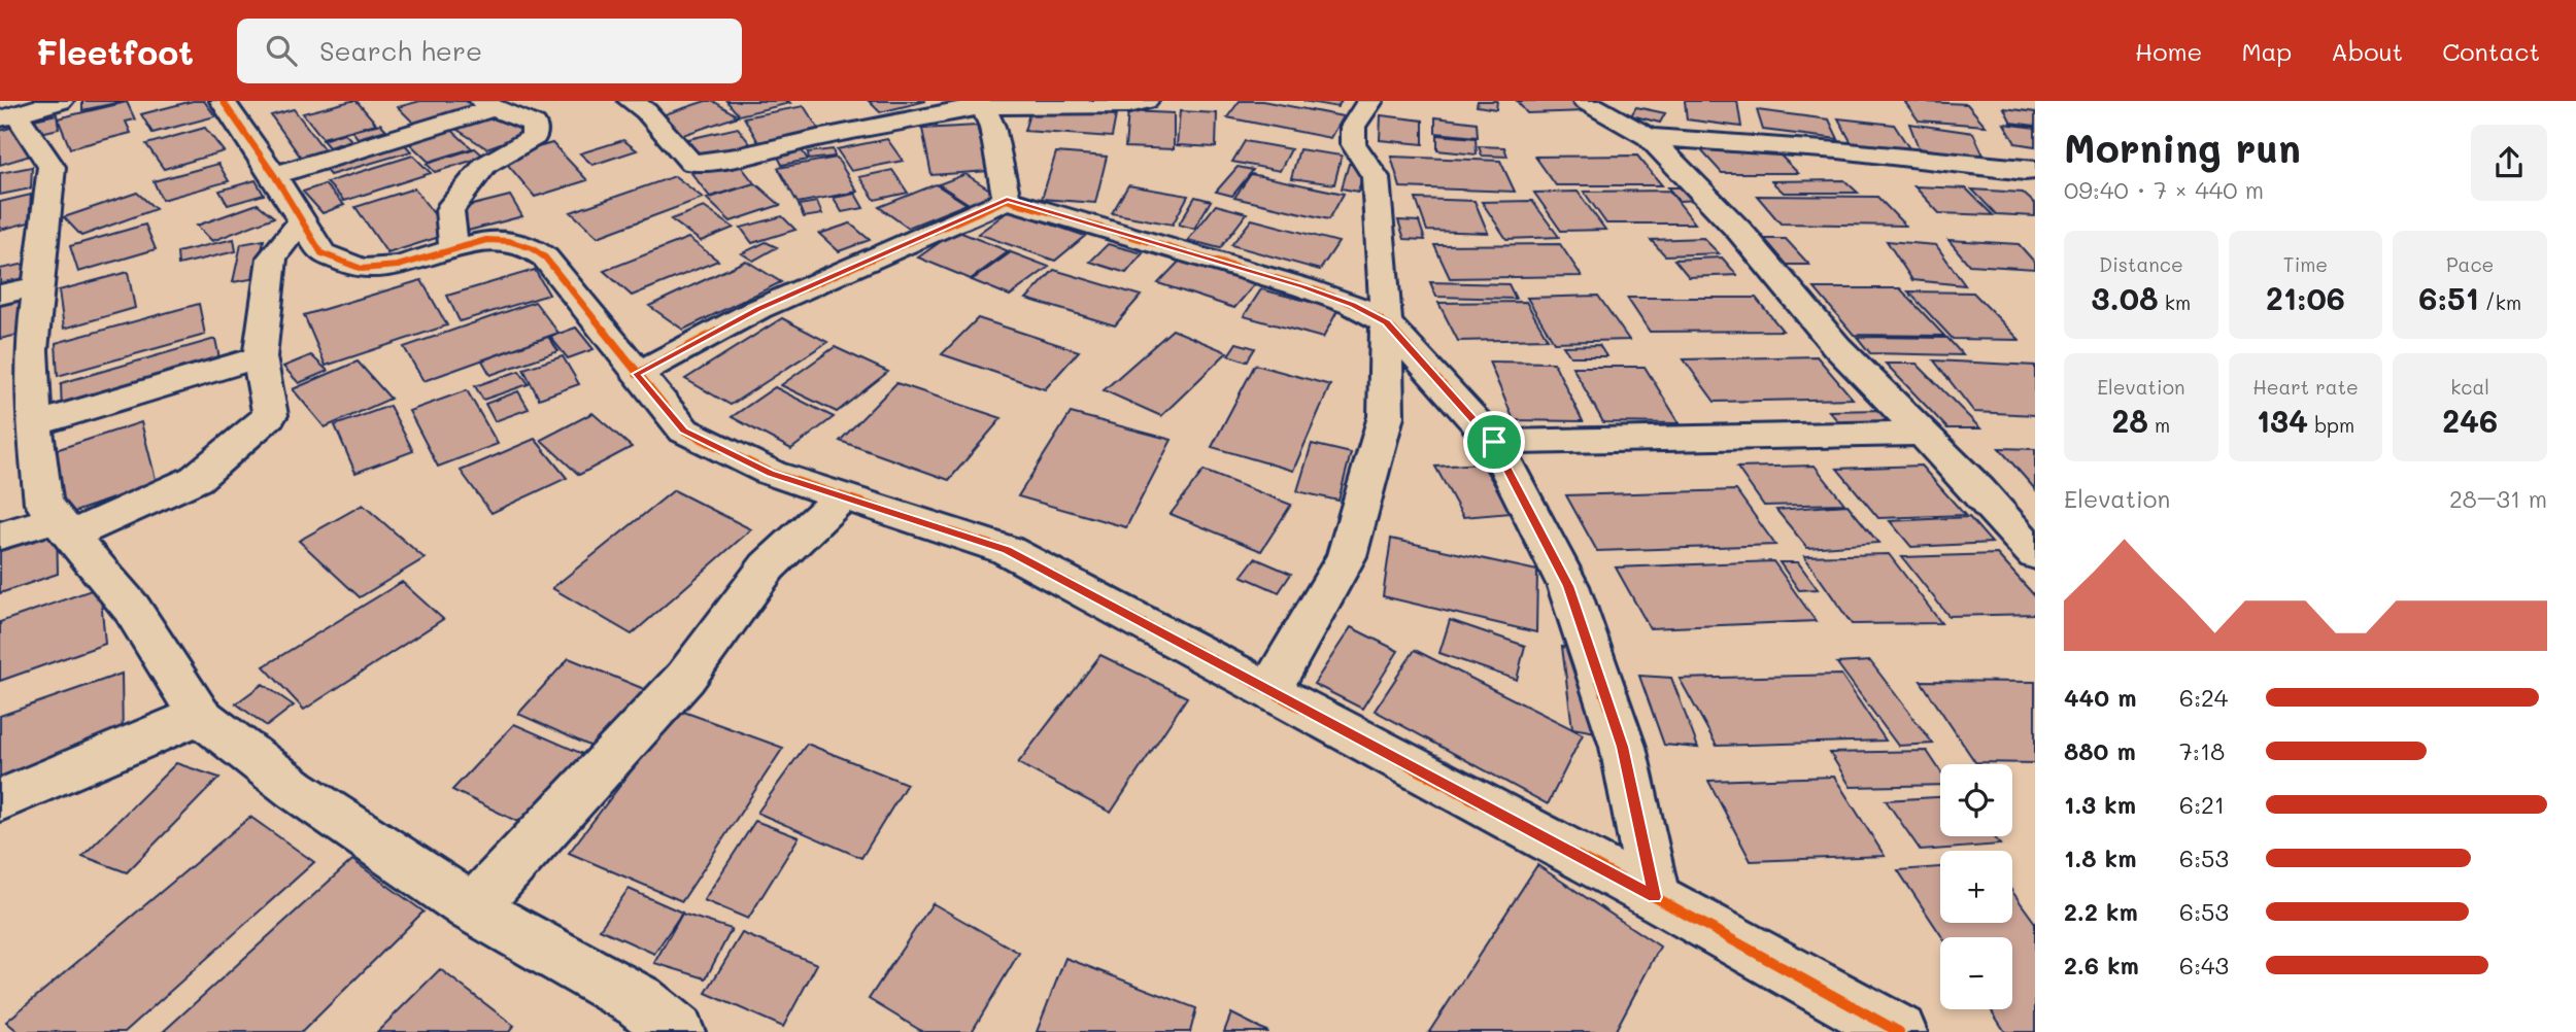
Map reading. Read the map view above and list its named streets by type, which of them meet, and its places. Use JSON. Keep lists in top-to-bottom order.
{
  "page": {
    "header": "Fleetfoot",
    "search": "Search here",
    "nav": [
      "Home",
      "Map",
      "About",
      "Contact"
    ],
    "heading": ["Morning run", "09:40 · 7 × 440 m"],
    "stats": [
      ["Distance", "3.08 km"],
      ["Time", "21:06"],
      ["Pace", "6:51 /km"],
      ["Elevation", "28 m"],
      ["Heart rate", "134 bpm"],
      ["kcal", "246"]
    ],
    "chart": ["Elevation", "28–31 m"],
    "list": [
      {
        "name": "440 m",
        "note": "6:24"
      },
      {
        "name": "880 m",
        "note": "7:18"
      },
      {
        "name": "1.3 km",
        "note": "6:21"
      },
      {
        "name": "1.8 km",
        "note": "6:53"
      },
      {
        "name": "2.2 km",
        "note": "6:53"
      },
      {
        "name": "2.6 km",
        "note": "6:43"
      }
    ],
    "map_buttons": ["+", "−"]
  }
}
